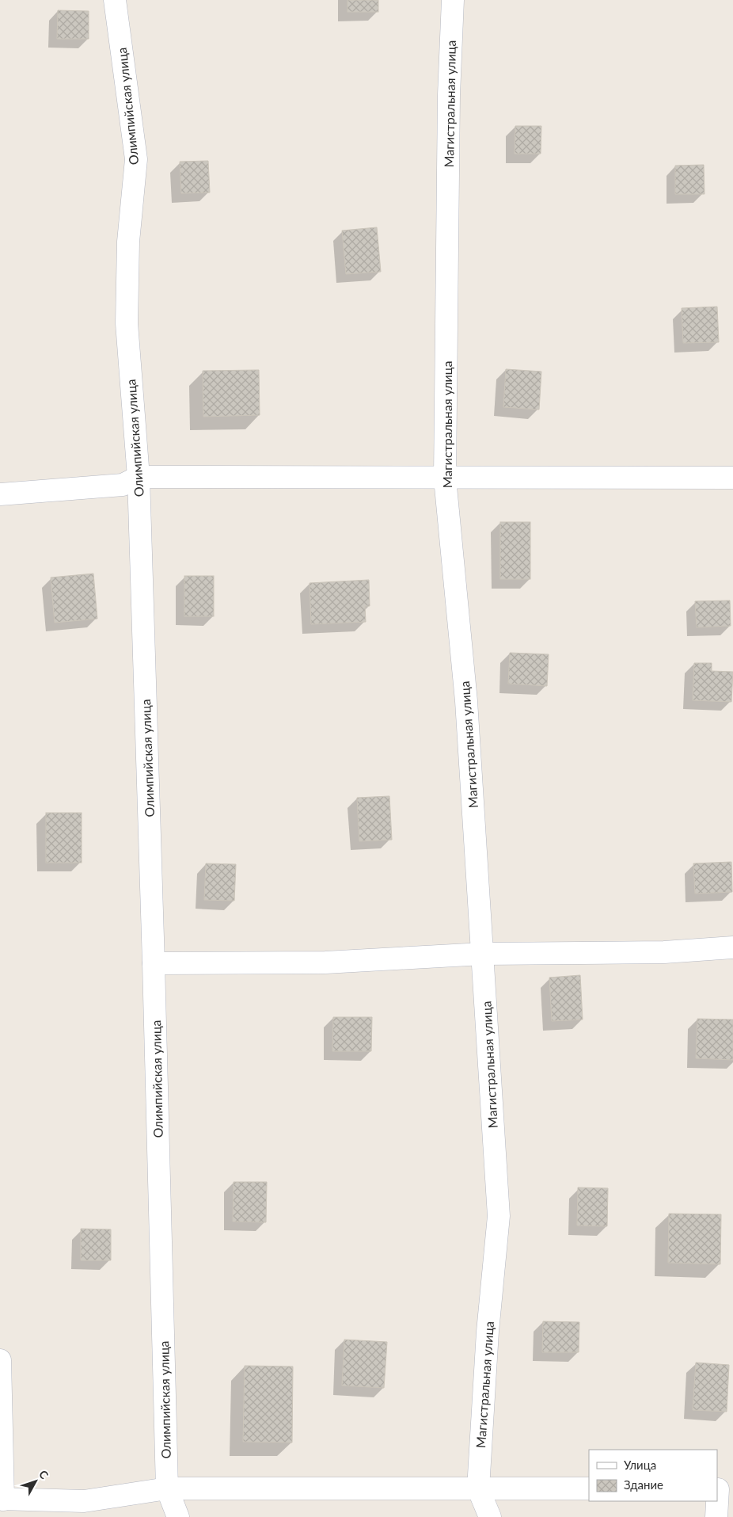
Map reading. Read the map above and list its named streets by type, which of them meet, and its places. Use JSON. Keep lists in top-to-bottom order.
{
  "streets": {
    "street": ["Магистральная улица", "Олимпийская улица"]
  },
  "legend": ["Улица", "Здание"],
  "north": "top right"
}
